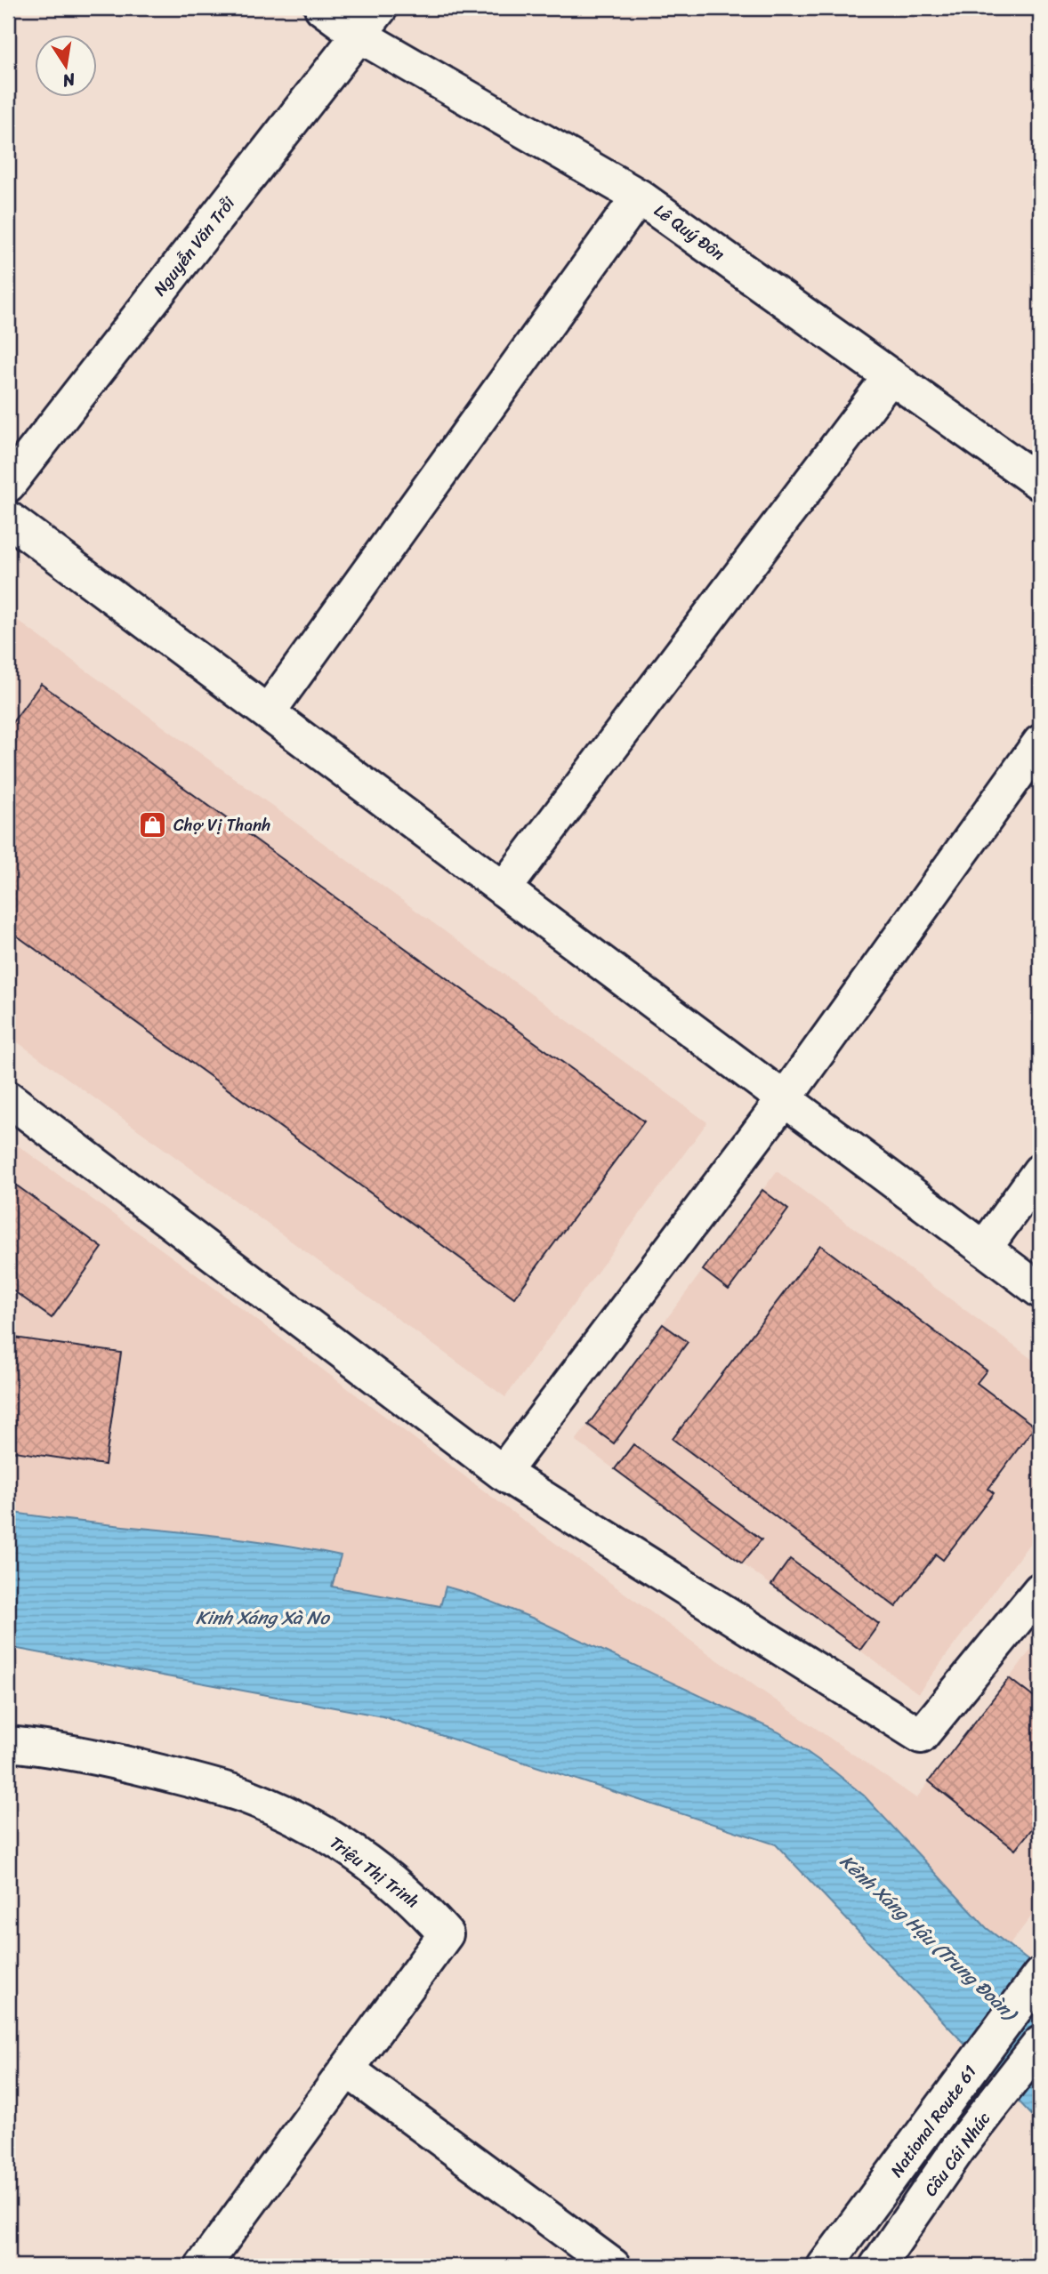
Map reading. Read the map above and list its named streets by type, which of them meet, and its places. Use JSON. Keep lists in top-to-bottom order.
{
  "streets": {
    "main road": [
      "Lê Quý Đôn",
      "Nguyễn Văn Trỗi",
      "Triệu Thị Trinh",
      "National Route 61",
      "Cầu Cái Nhúc"
    ]
  },
  "crossings": [
    ["Lê Quý Đôn", "Nguyễn Văn Trỗi"]
  ],
  "water": ["Kinh Xáng Xà No", "Kênh Xáng Hậu (Trung Đoàn)"],
  "places": {
    "shop": ["Chợ Vị Thanh"]
  },
  "north": "bottom"
}
